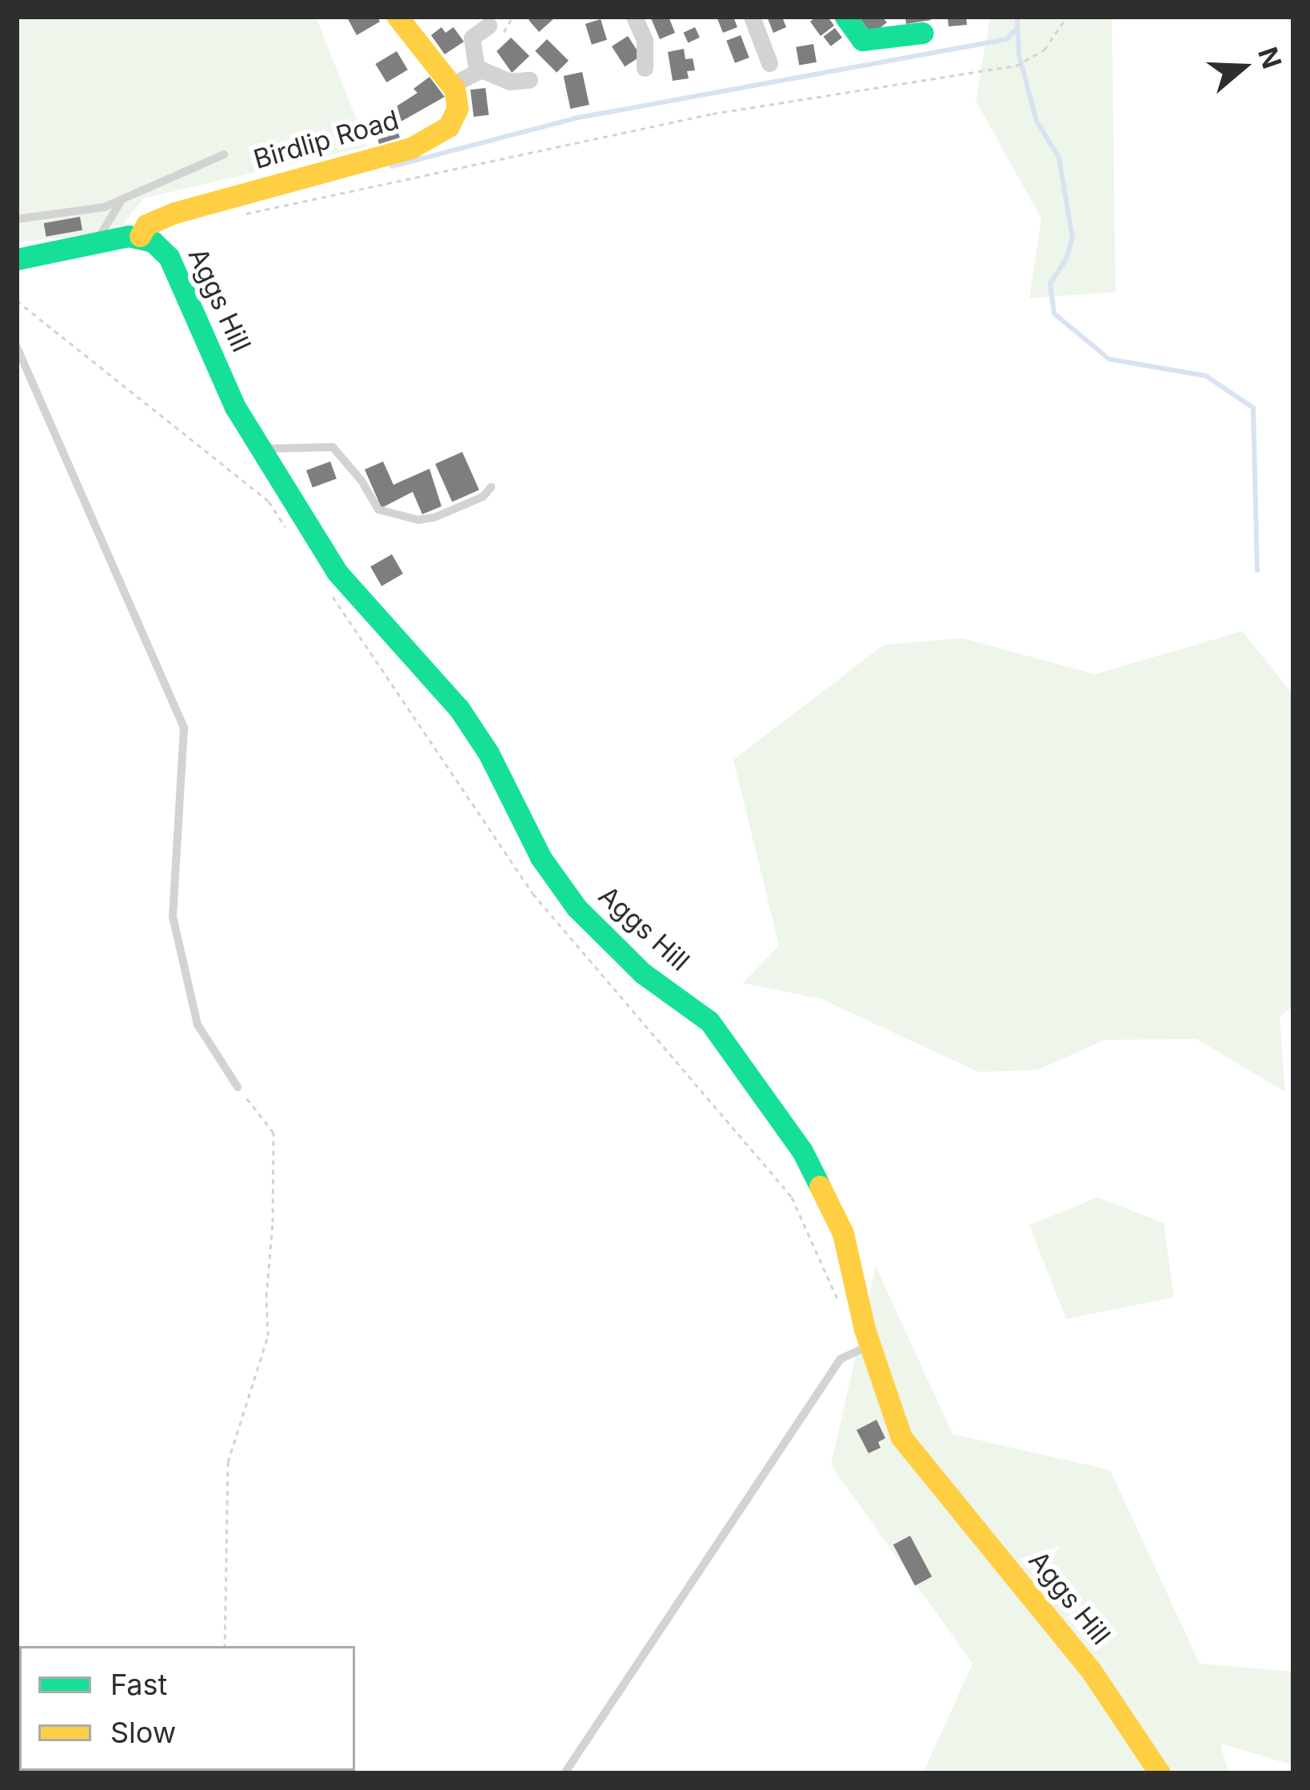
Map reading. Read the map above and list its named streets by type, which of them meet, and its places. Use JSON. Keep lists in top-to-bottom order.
{
  "streets": {
    "street": ["Birdlip Road", "Aggs Hill"]
  },
  "crossings": [
    ["Birdlip Road", "Aggs Hill"]
  ],
  "legend": ["Fast", "Slow"],
  "north": "right"
}
